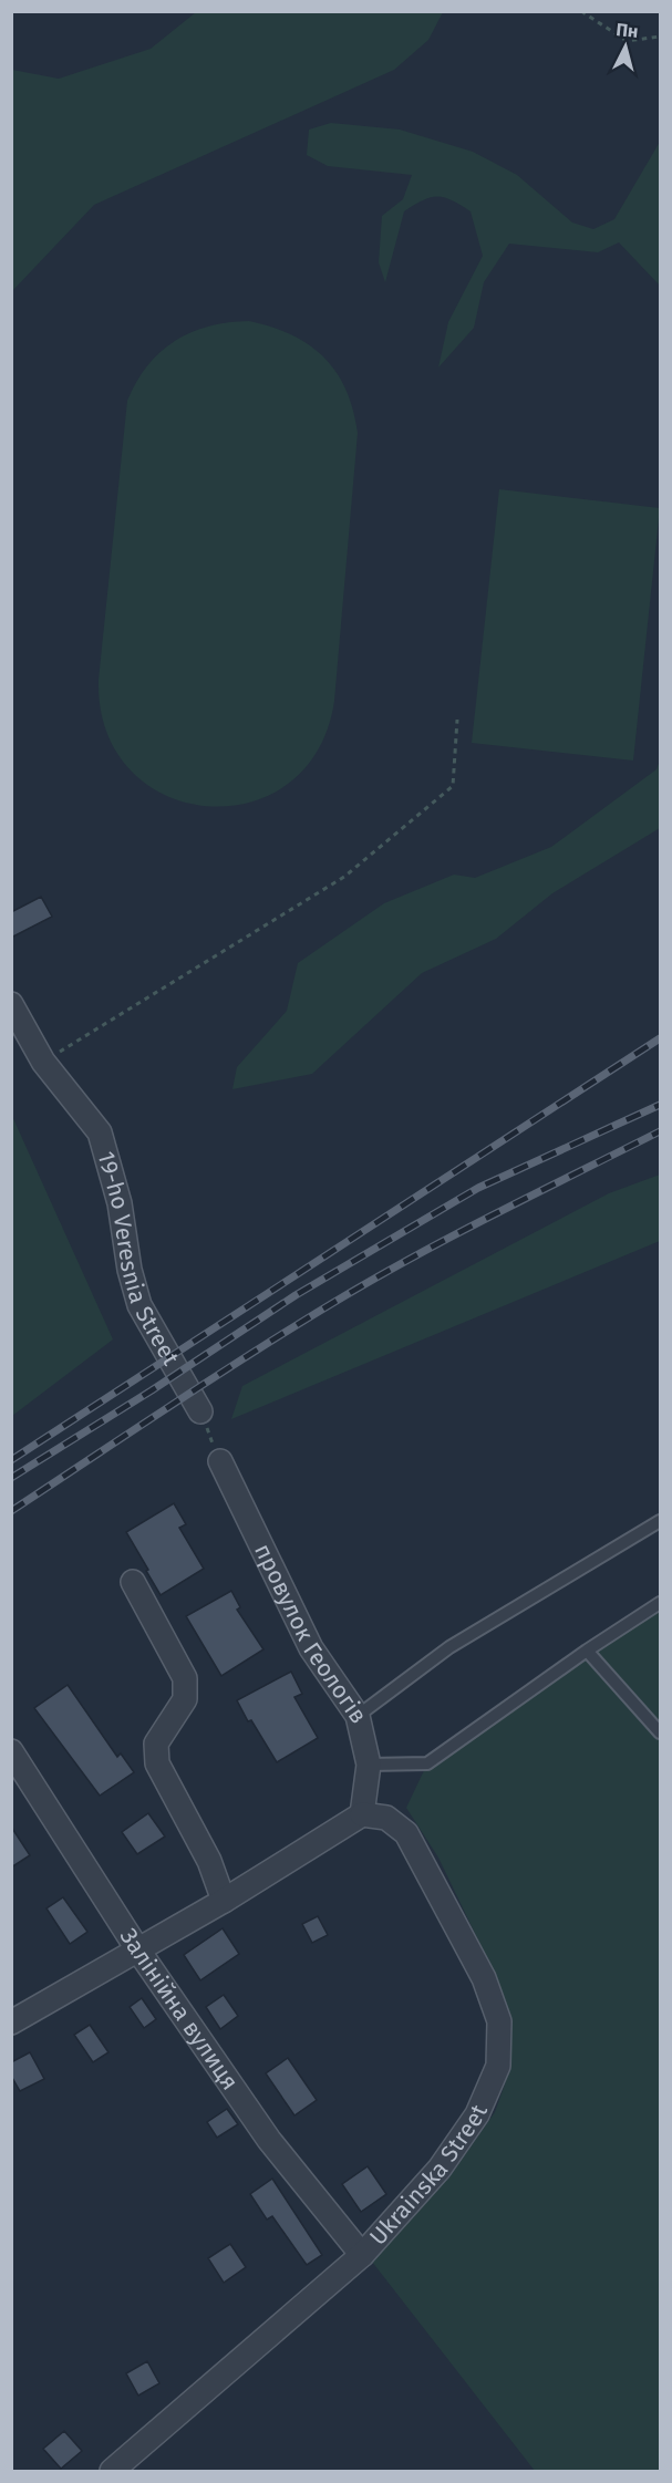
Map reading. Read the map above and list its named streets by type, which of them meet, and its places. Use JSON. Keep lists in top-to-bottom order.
{
  "streets": {
    "street": [
      "19-ho Veresnia Street",
      "провулок Геологів",
      "Залінійна вулиця",
      "Ukrainska Street"
    ]
  },
  "crossings": [
    ["провулок Геологів", "Ukrainska Street"],
    ["Залінійна вулиця", "Ukrainska Street"]
  ],
  "north": "top"
}
